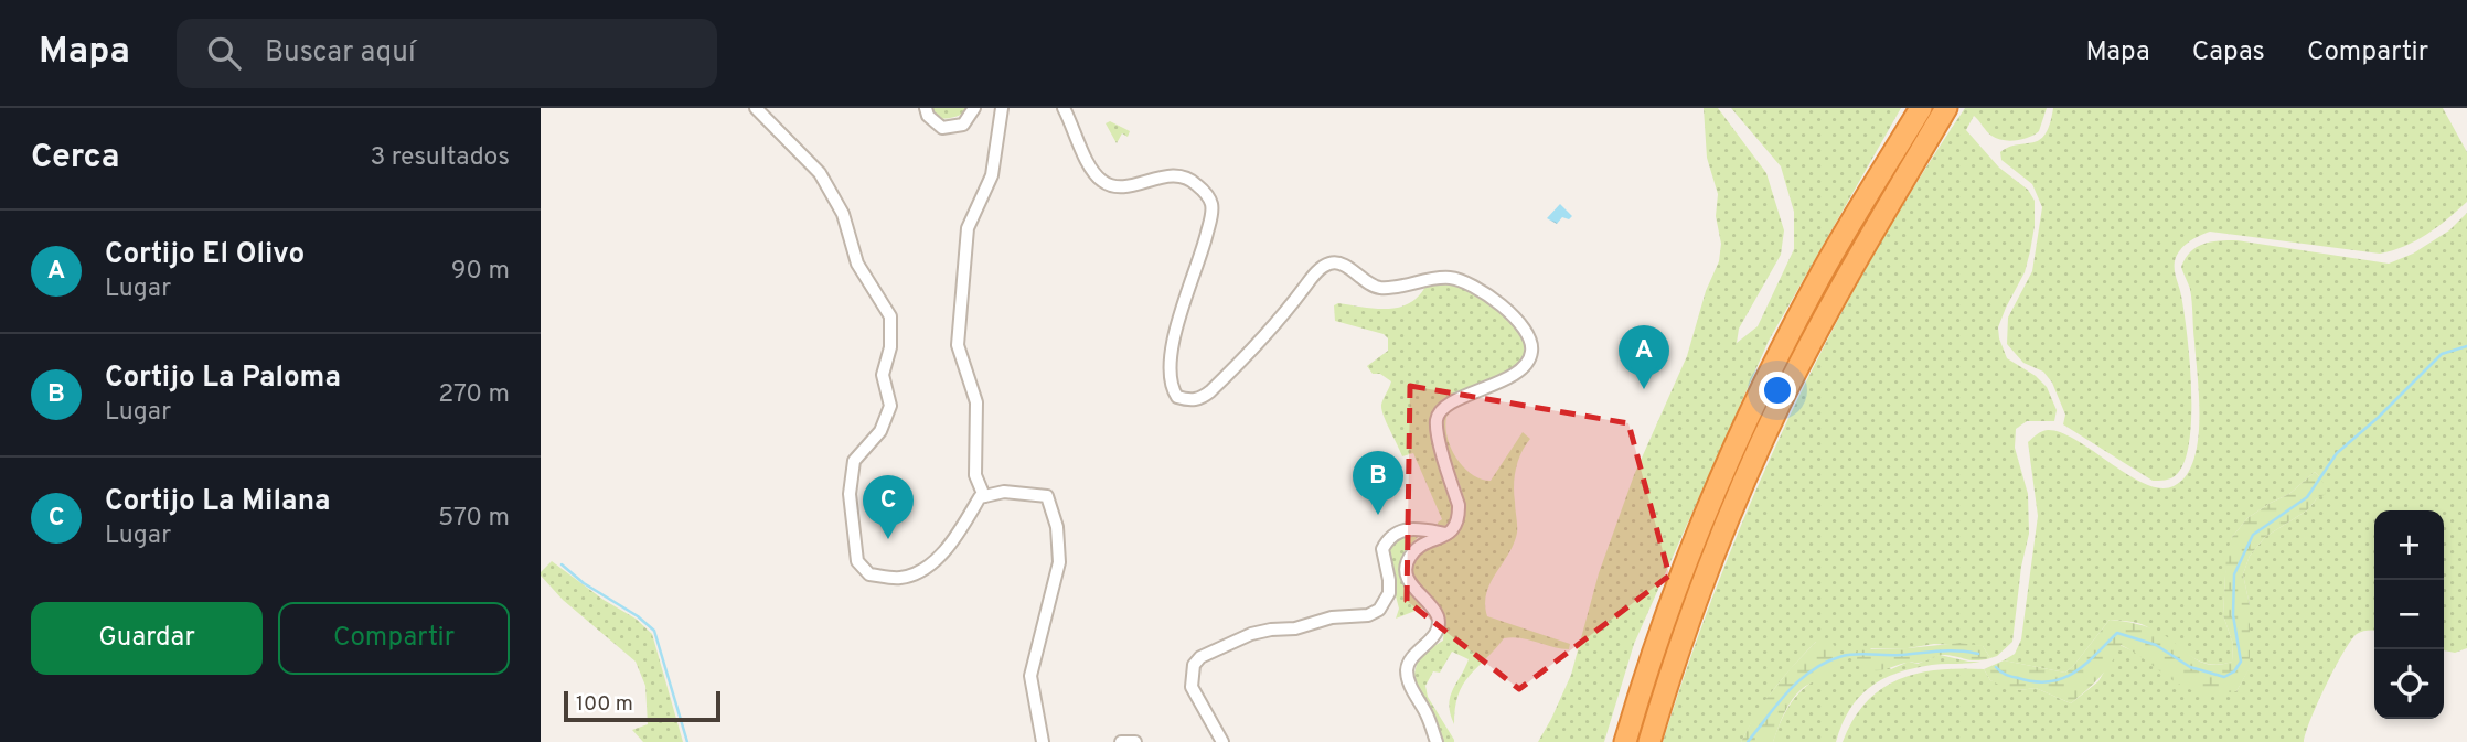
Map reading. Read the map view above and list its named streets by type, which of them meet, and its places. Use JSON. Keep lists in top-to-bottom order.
{
  "scale_bar": "100 m",
  "page": {
    "header": "Mapa",
    "search": "Buscar aquí",
    "nav": ["Mapa", "Capas", "Compartir"],
    "heading": ["Cerca", "3 resultados"],
    "list": [
      {
        "mark": "A",
        "name": "Cortijo El Olivo",
        "note": "Lugar",
        "value": "90 m"
      },
      {
        "mark": "B",
        "name": "Cortijo La Paloma",
        "note": "Lugar",
        "value": "270 m"
      },
      {
        "mark": "C",
        "name": "Cortijo La Milana",
        "note": "Lugar",
        "value": "570 m"
      }
    ],
    "pins": ["A", "B", "C"],
    "map_buttons": ["+", "−"],
    "buttons": ["Guardar", "Compartir"],
    "scale": "100 m"
  }
}
